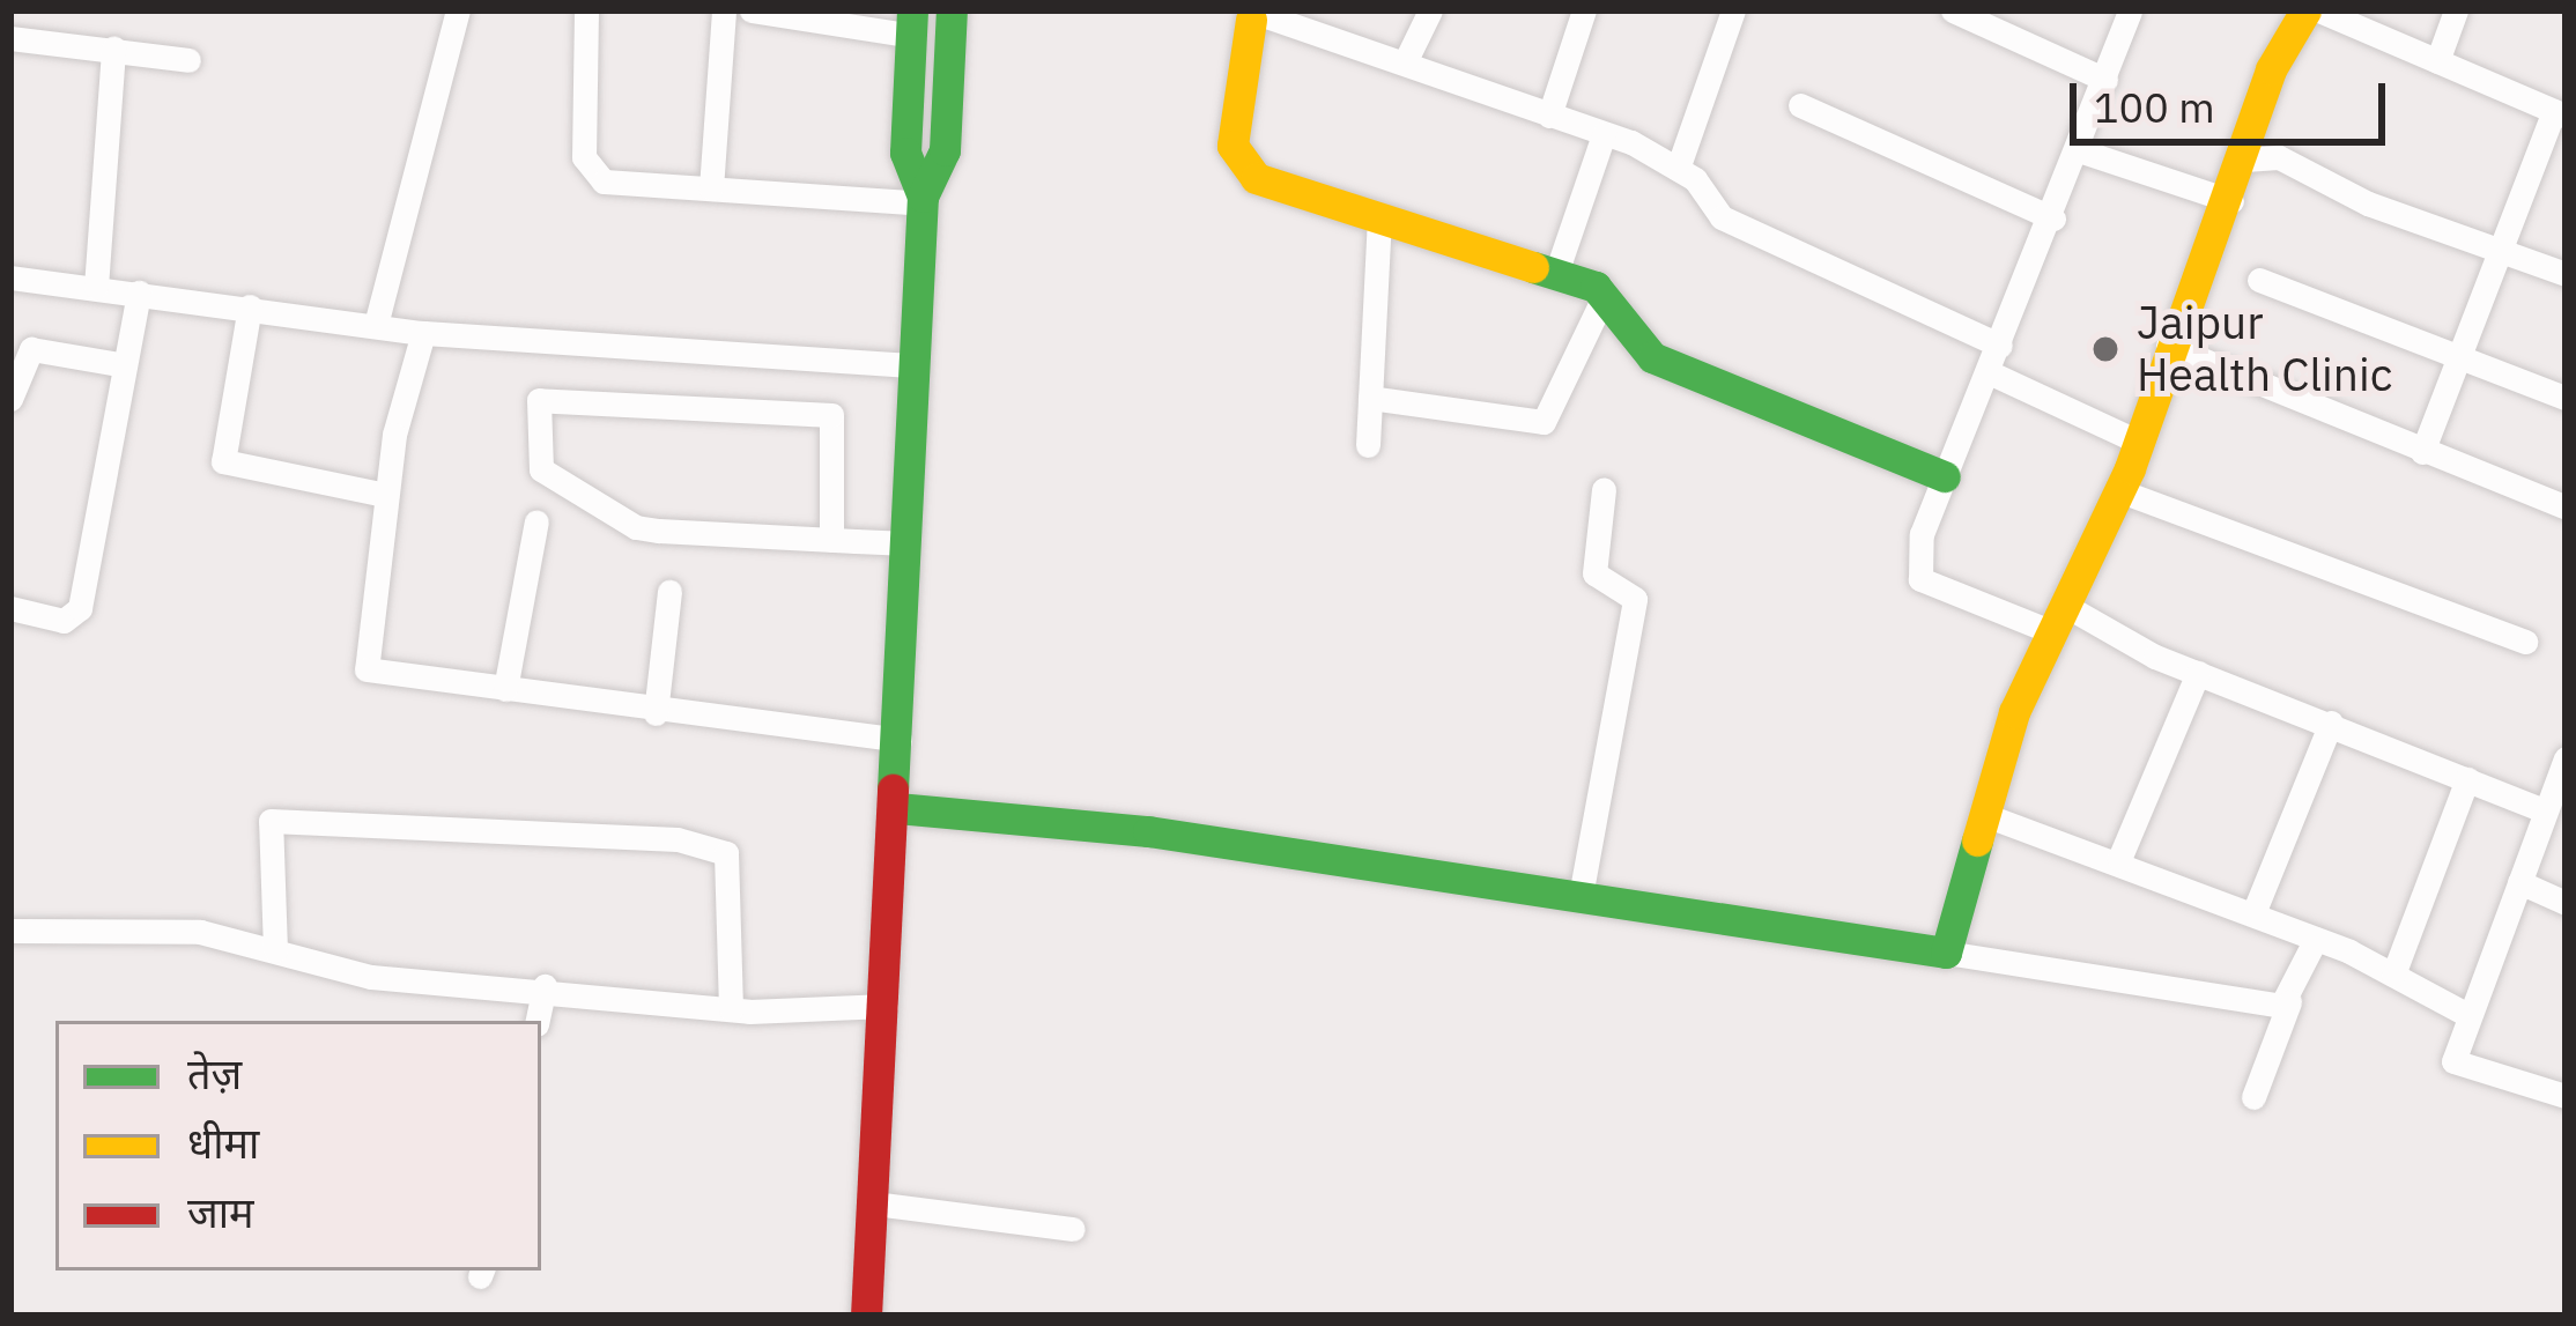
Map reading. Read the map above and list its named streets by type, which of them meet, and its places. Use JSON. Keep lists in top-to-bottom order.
{
  "places": ["Jaipur Health Clinic"],
  "legend": ["तेज़", "धीमा", "जाम"],
  "scale_bar": "100 m"
}
